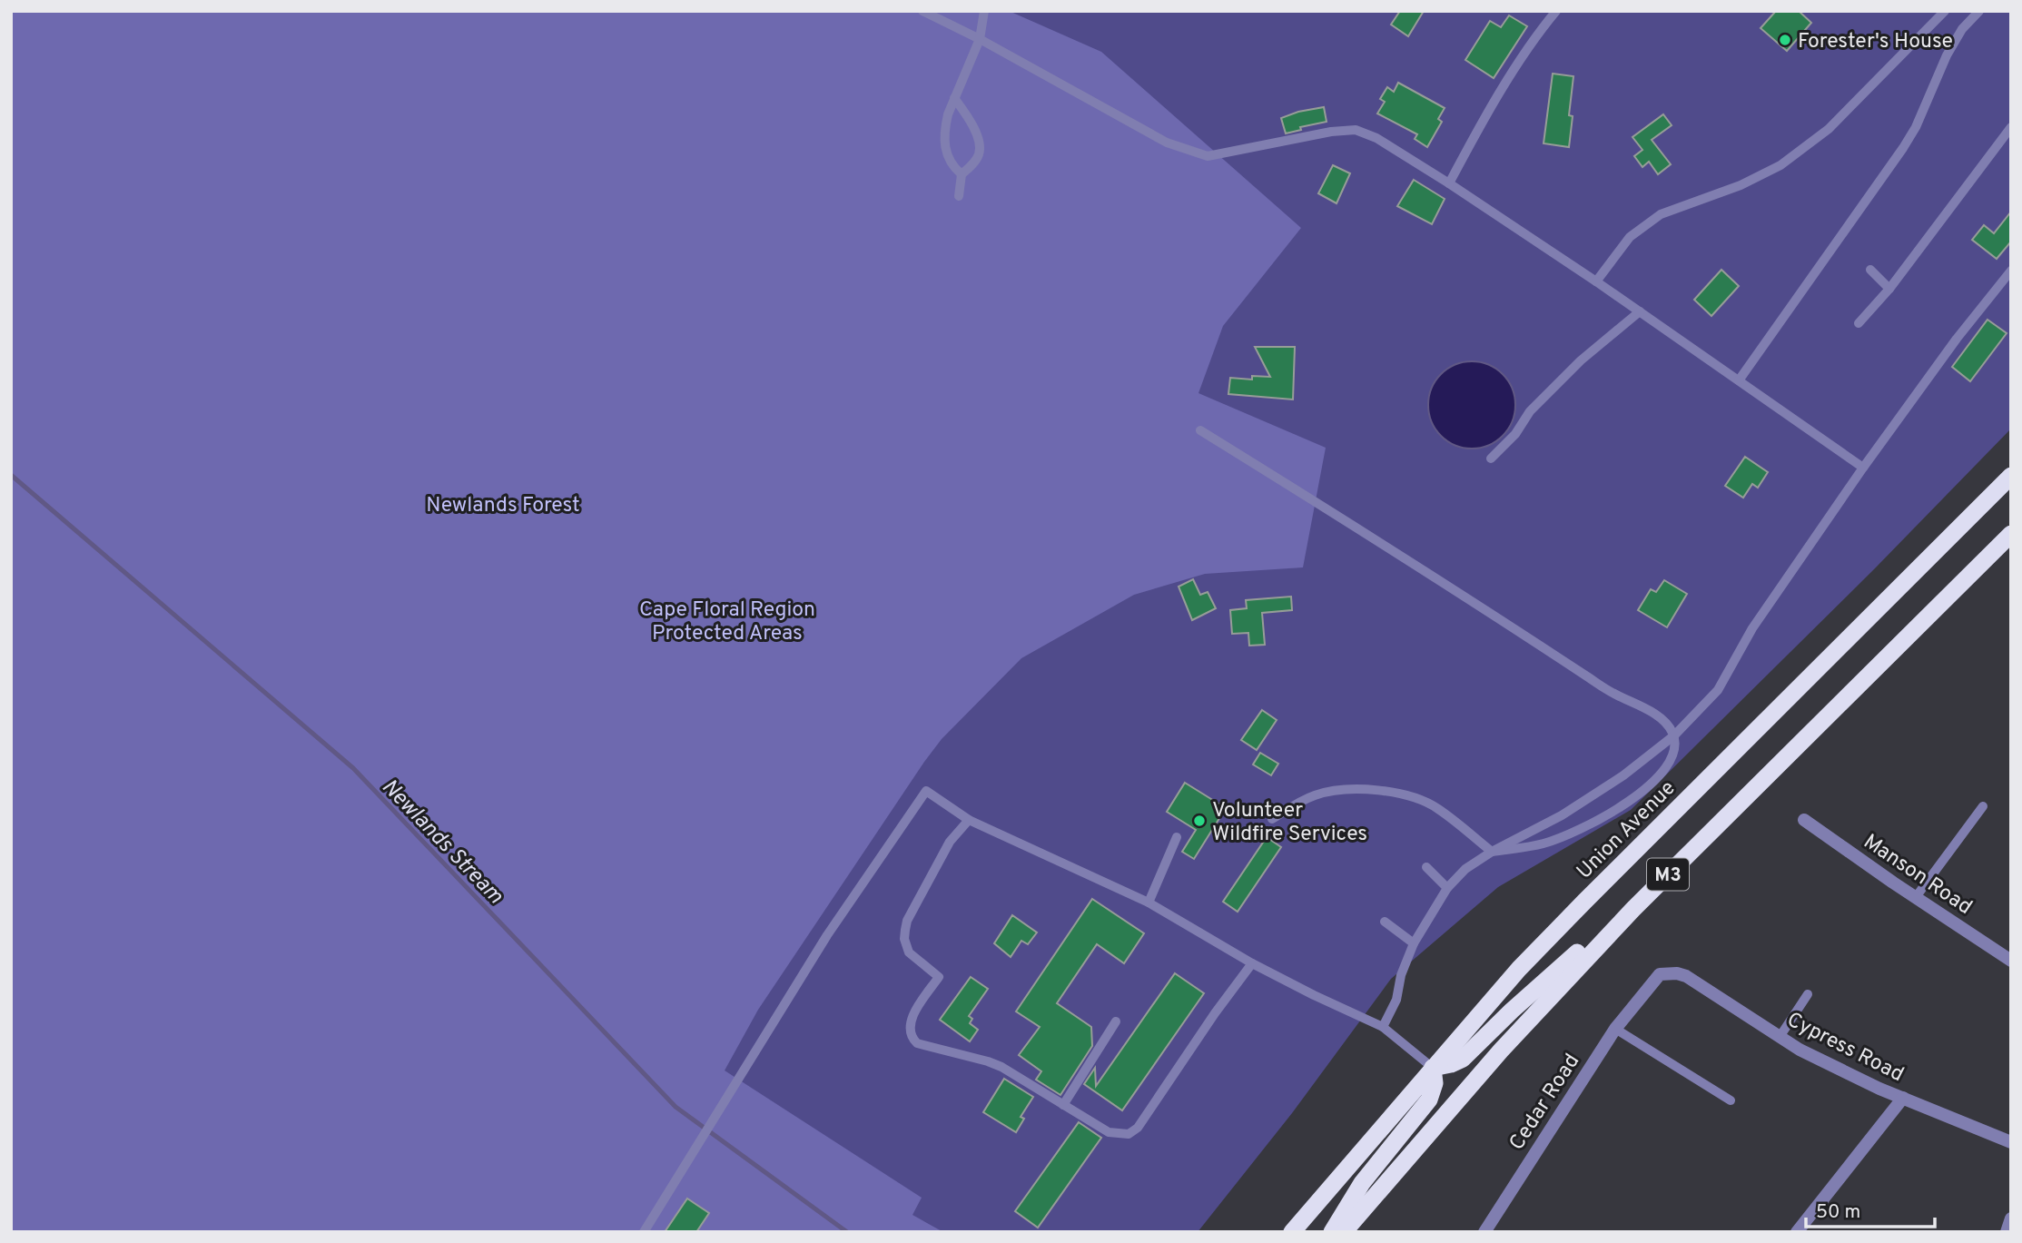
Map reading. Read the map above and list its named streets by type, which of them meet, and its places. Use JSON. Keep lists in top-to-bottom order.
{
  "streets": {
    "highway": ["Union Avenue", "M3"],
    "street": ["Manson Road", "Cypress Road", "Cedar Road"]
  },
  "crossings": [
    ["Cypress Road", "Cedar Road"]
  ],
  "water": ["Newlands Stream"],
  "parks": ["Newlands Forest", "Cape Floral Region Protected Areas"],
  "places": ["Forester's House", "Volunteer Wildfire Services"],
  "scale_bar": "50 m"
}
